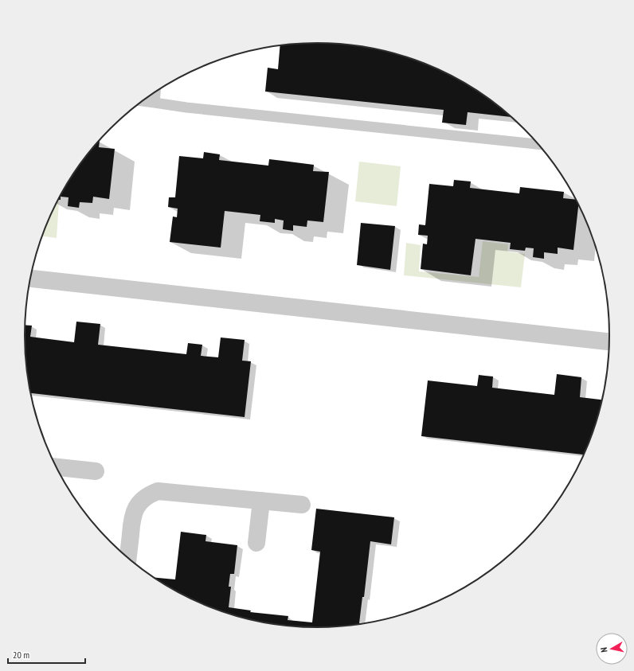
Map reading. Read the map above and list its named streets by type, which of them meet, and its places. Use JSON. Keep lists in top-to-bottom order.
{
  "scale_bar": "20 m",
  "north": "left"
}
